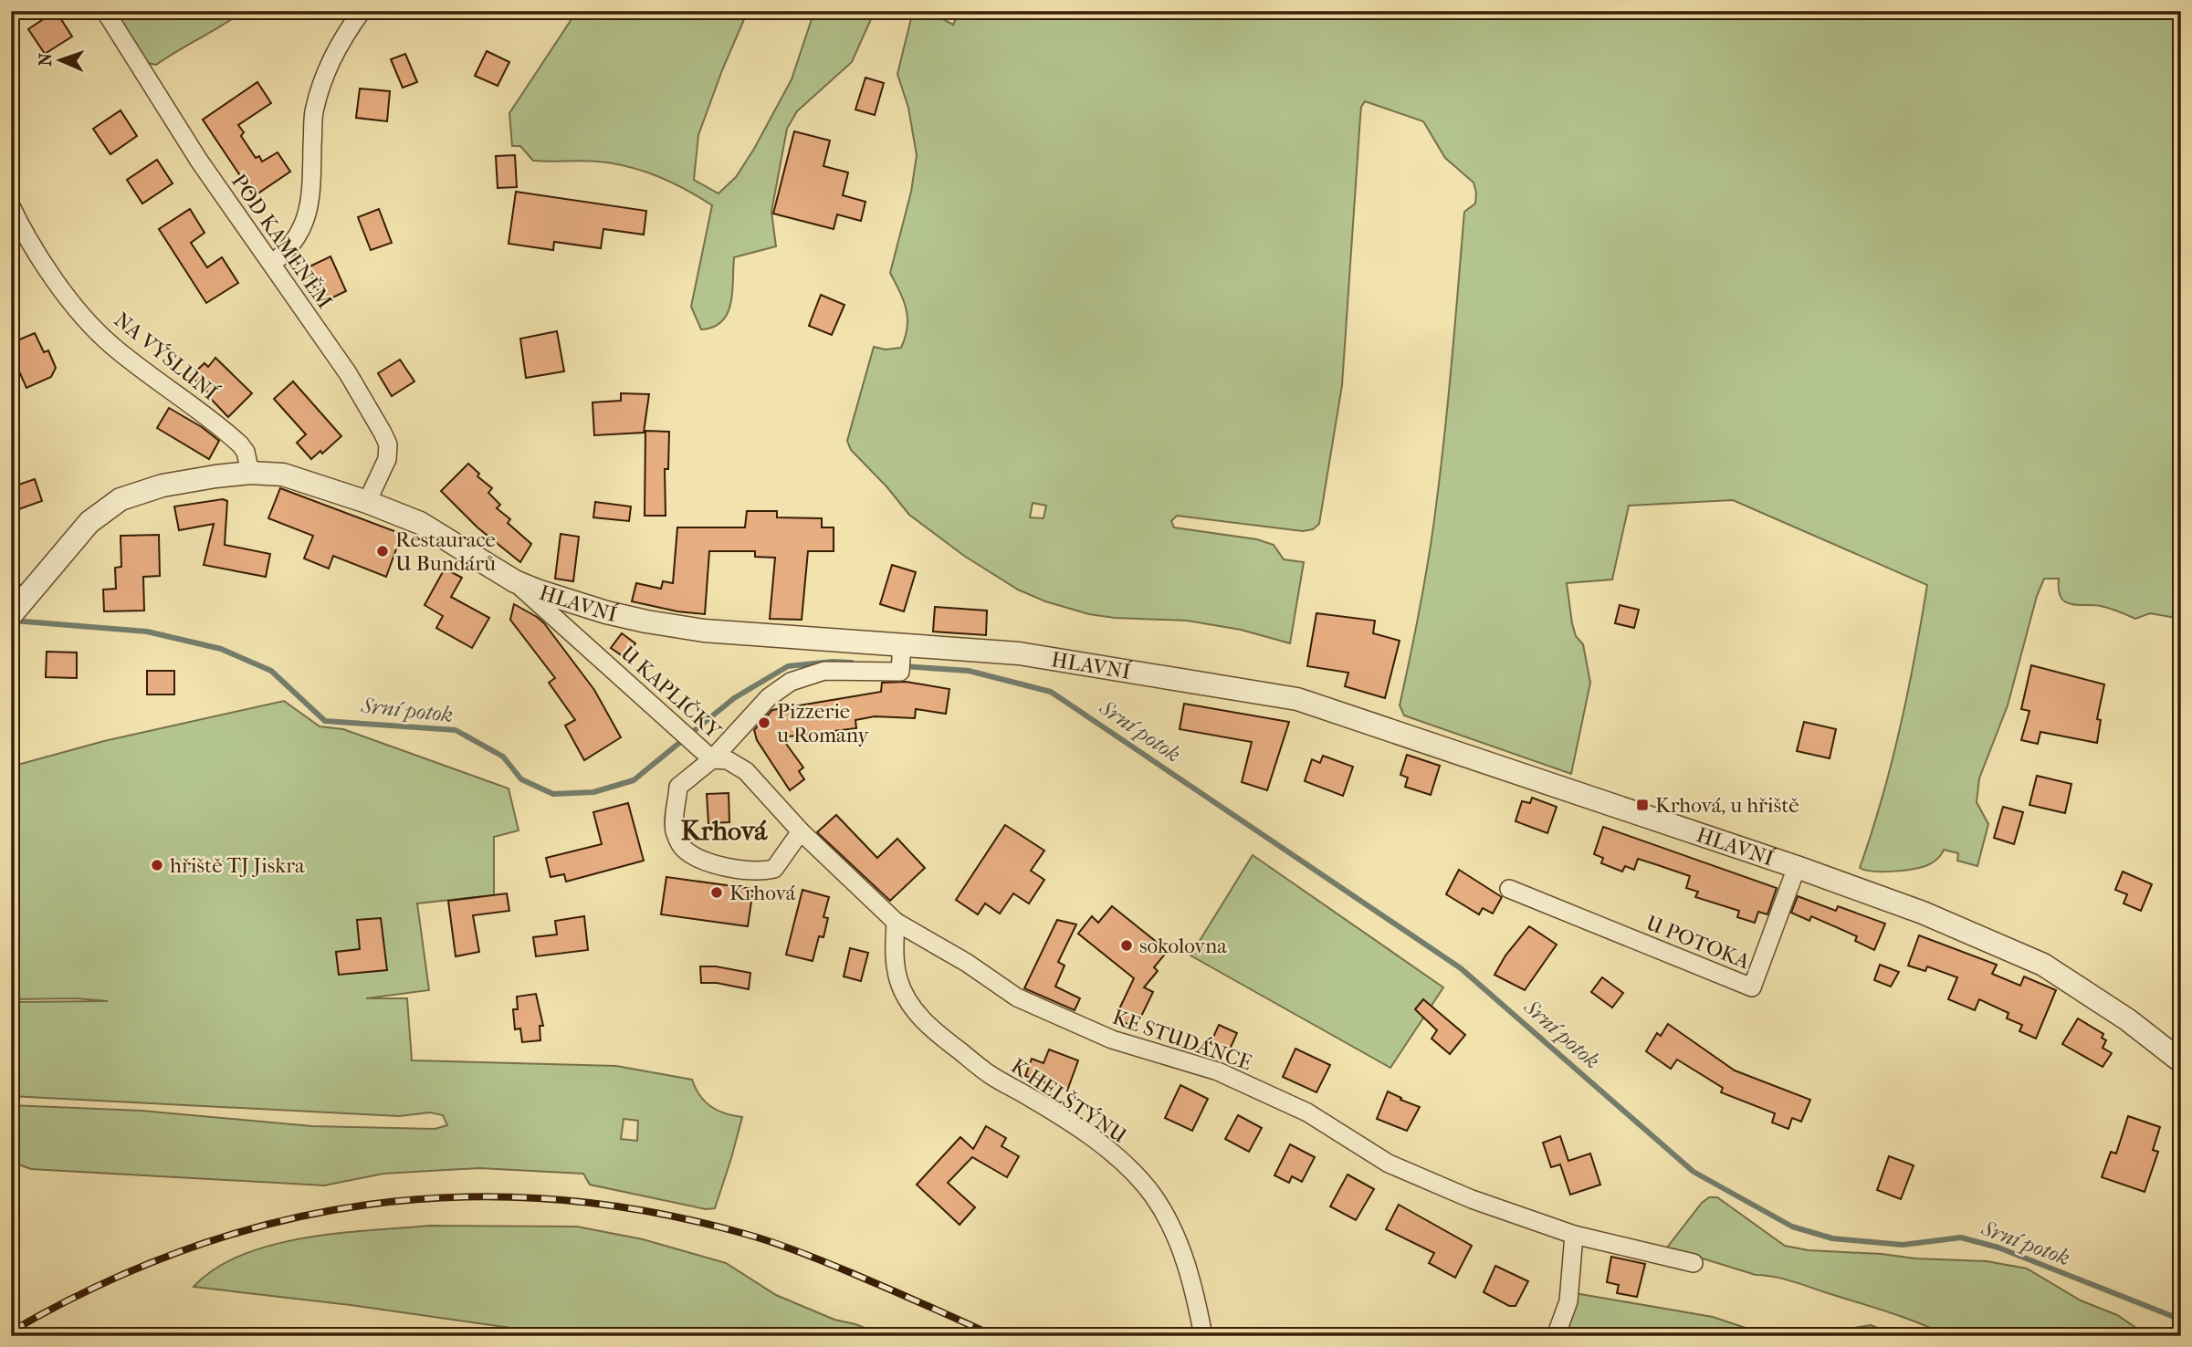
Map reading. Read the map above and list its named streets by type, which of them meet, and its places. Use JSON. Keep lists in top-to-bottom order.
{
  "streets": {
    "street": [
      "POD KAMENĚM",
      "NA VÝSLUNÍ",
      "HLAVNÍ",
      "U KAPLIČKY",
      "U POTOKA",
      "KE STUDÁNCE",
      "K HELŠTÝNU"
    ]
  },
  "crossings": [
    ["POD KAMENĚM", "HLAVNÍ"],
    ["NA VÝSLUNÍ", "HLAVNÍ"],
    ["HLAVNÍ", "U KAPLIČKY"],
    ["HLAVNÍ", "U POTOKA"],
    ["U KAPLIČKY", "KE STUDÁNCE"],
    ["KE STUDÁNCE", "K HELŠTÝNU"]
  ],
  "districts": ["Krhová"],
  "water": ["Srní potok"],
  "places": {
    "other": [
      "Restaurace U Bundárů",
      "Pizzerie u Romany",
      "hřiště TJ Jiskra",
      "Krhová",
      "sokolovna"
    ],
    "transit": ["Krhová, u hřiště"]
  },
  "north": "left"
}
